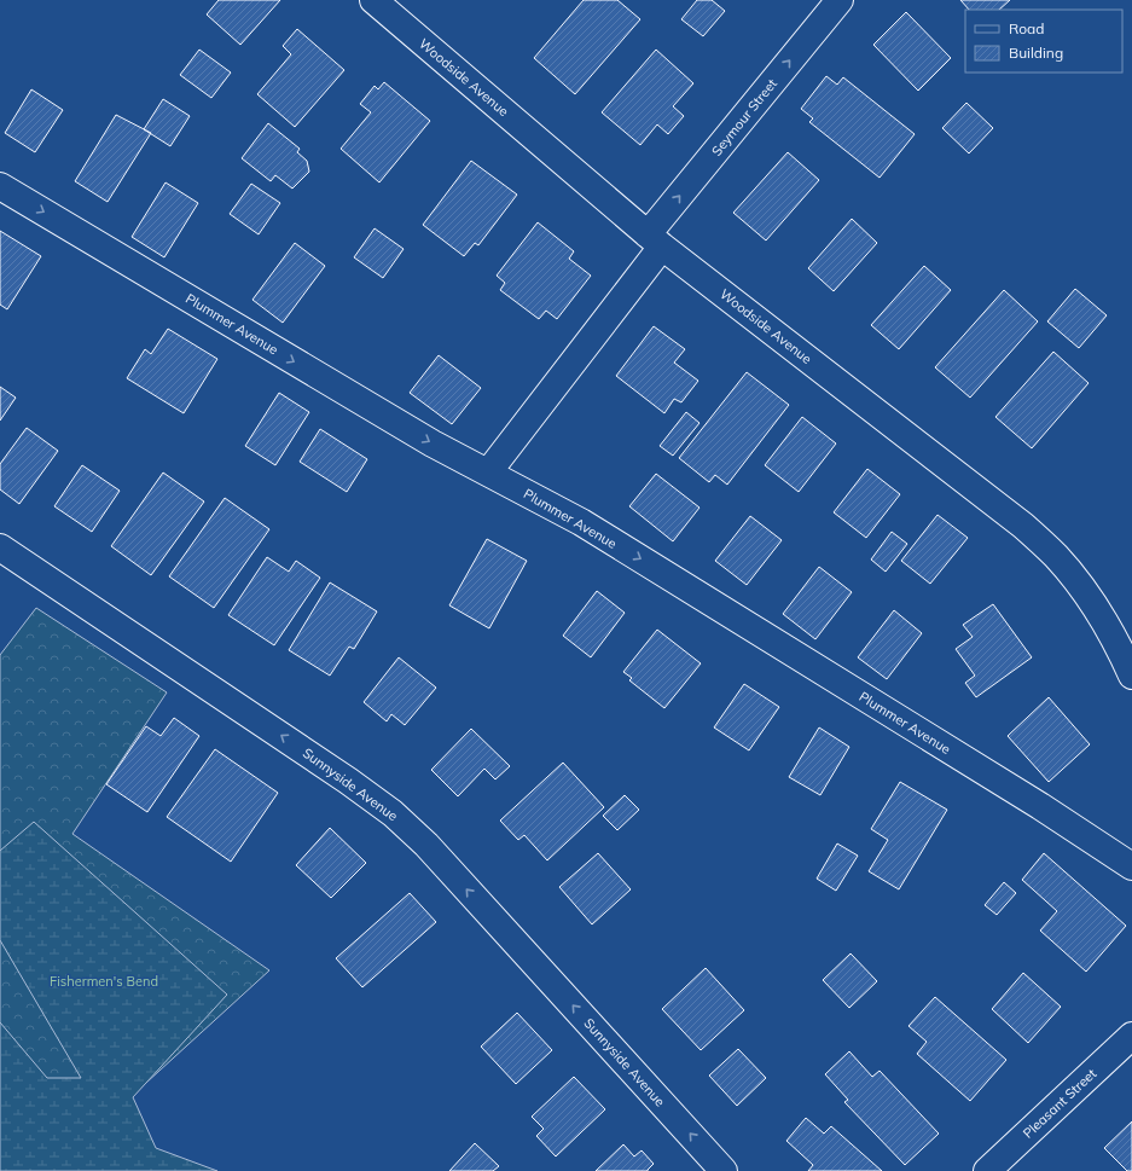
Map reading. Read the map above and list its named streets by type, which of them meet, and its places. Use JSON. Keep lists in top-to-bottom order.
{
  "streets": {
    "street": [
      "Woodside Avenue",
      "Seymour Street",
      "Plummer Avenue",
      "Sunnyside Avenue",
      "Pleasant Street"
    ]
  },
  "crossings": [
    ["Woodside Avenue", "Seymour Street"],
    ["Seymour Street", "Plummer Avenue"]
  ],
  "one_way": ["Seymour Street", "Plummer Avenue", "Sunnyside Avenue"],
  "parks": ["Fishermen's Bend"],
  "legend": ["Road", "Building"]
}
